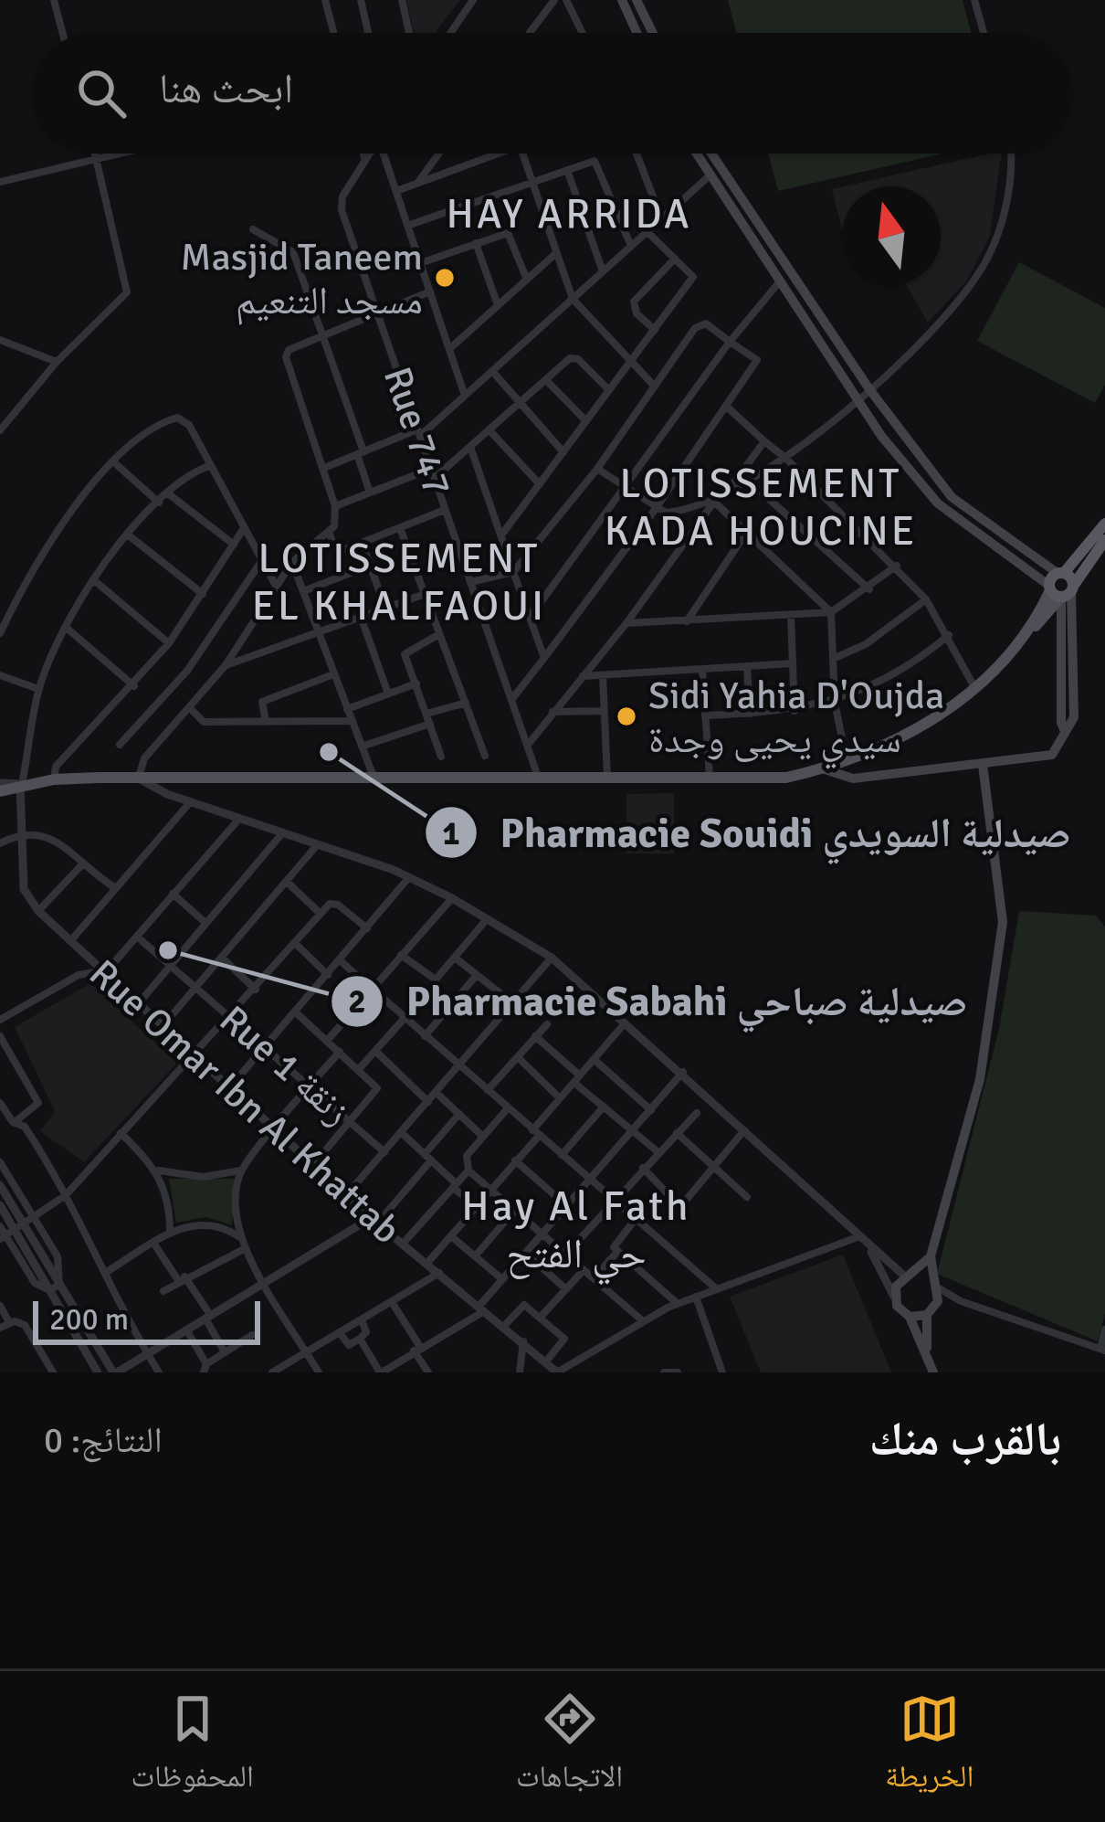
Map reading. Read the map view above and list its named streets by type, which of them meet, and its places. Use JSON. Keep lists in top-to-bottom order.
{
  "streets": {
    "street": ["Rue 747", "Rue 1 زنقة", "Rue Omar Ibn Al Khattab"]
  },
  "districts": [
    "HAY ARRIDA",
    "LOTISSEMENT KADA HOUCINE",
    "LOTISSEMENT EL KHALFAOUI",
    "Hay Al Fath حي الفتح"
  ],
  "places": [
    "Masjid Taneem مسجد التنعيم",
    "Sidi Yahia D'Oujda سيدي يحيى وجدة",
    "Pharmacie Souidi صيدلية السويدي",
    "Pharmacie Sabahi صيدلية صباحي"
  ],
  "scale_bar": "200 m",
  "north": "top",
  "page": {
    "search": "ابحث هنا",
    "scale": "200 m",
    "heading": ["بالقرب منك", "النتائج: 0"],
    "nav": ["الخريطة", "الاتجاهات", "المحفوظات"]
  }
}
